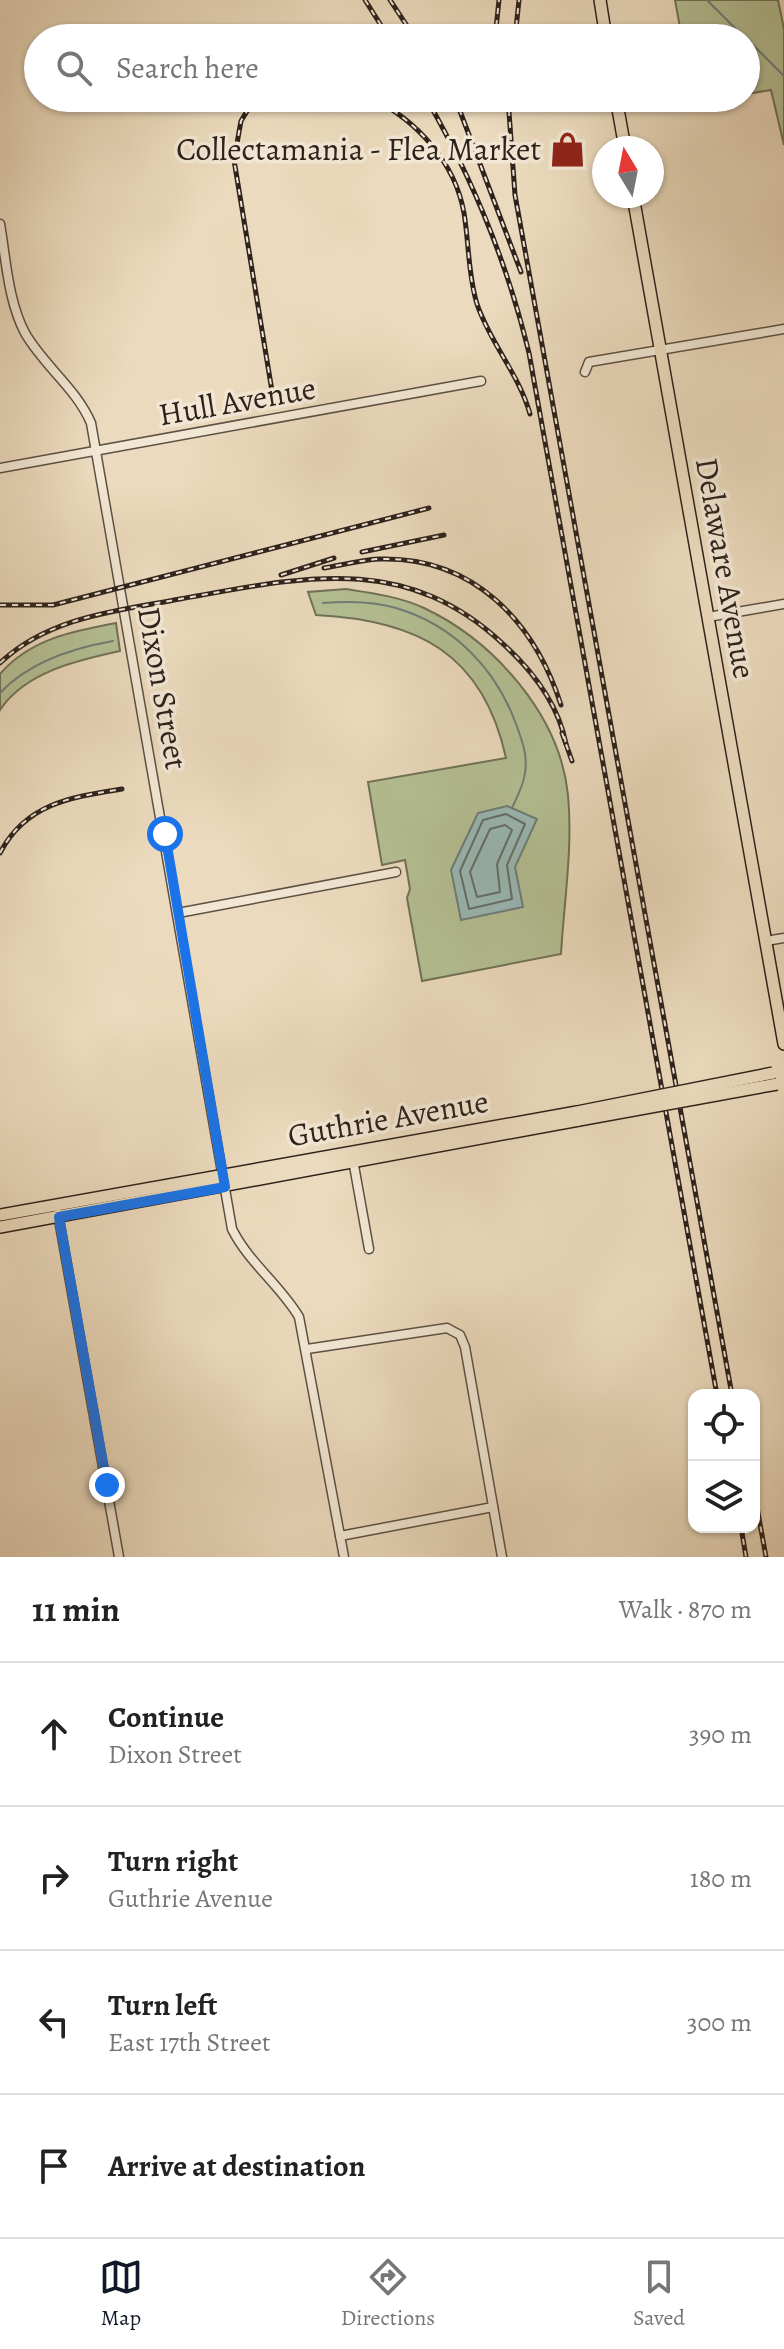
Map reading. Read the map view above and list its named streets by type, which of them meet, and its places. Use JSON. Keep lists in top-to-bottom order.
{
  "streets": {
    "main road": ["Delaware Avenue", "Guthrie Avenue"],
    "street": ["Hull Avenue", "Dixon Street"]
  },
  "crossings": [
    ["Hull Avenue", "Dixon Street"],
    ["Dixon Street", "Guthrie Avenue"]
  ],
  "places": {
    "shop": ["Collectamania - Flea Market"]
  },
  "north": "top",
  "page": {
    "search": "Search here",
    "heading": ["11 min", "Walk · 870 m"],
    "list": [
      ["Continue", "Dixon Street", "390 m"],
      ["Turn right", "Guthrie Avenue", "180 m"],
      ["Turn left", "East 17th Street", "300 m"],
      "Arrive at destination"
    ],
    "nav": ["Map", "Directions", "Saved"]
  }
}
